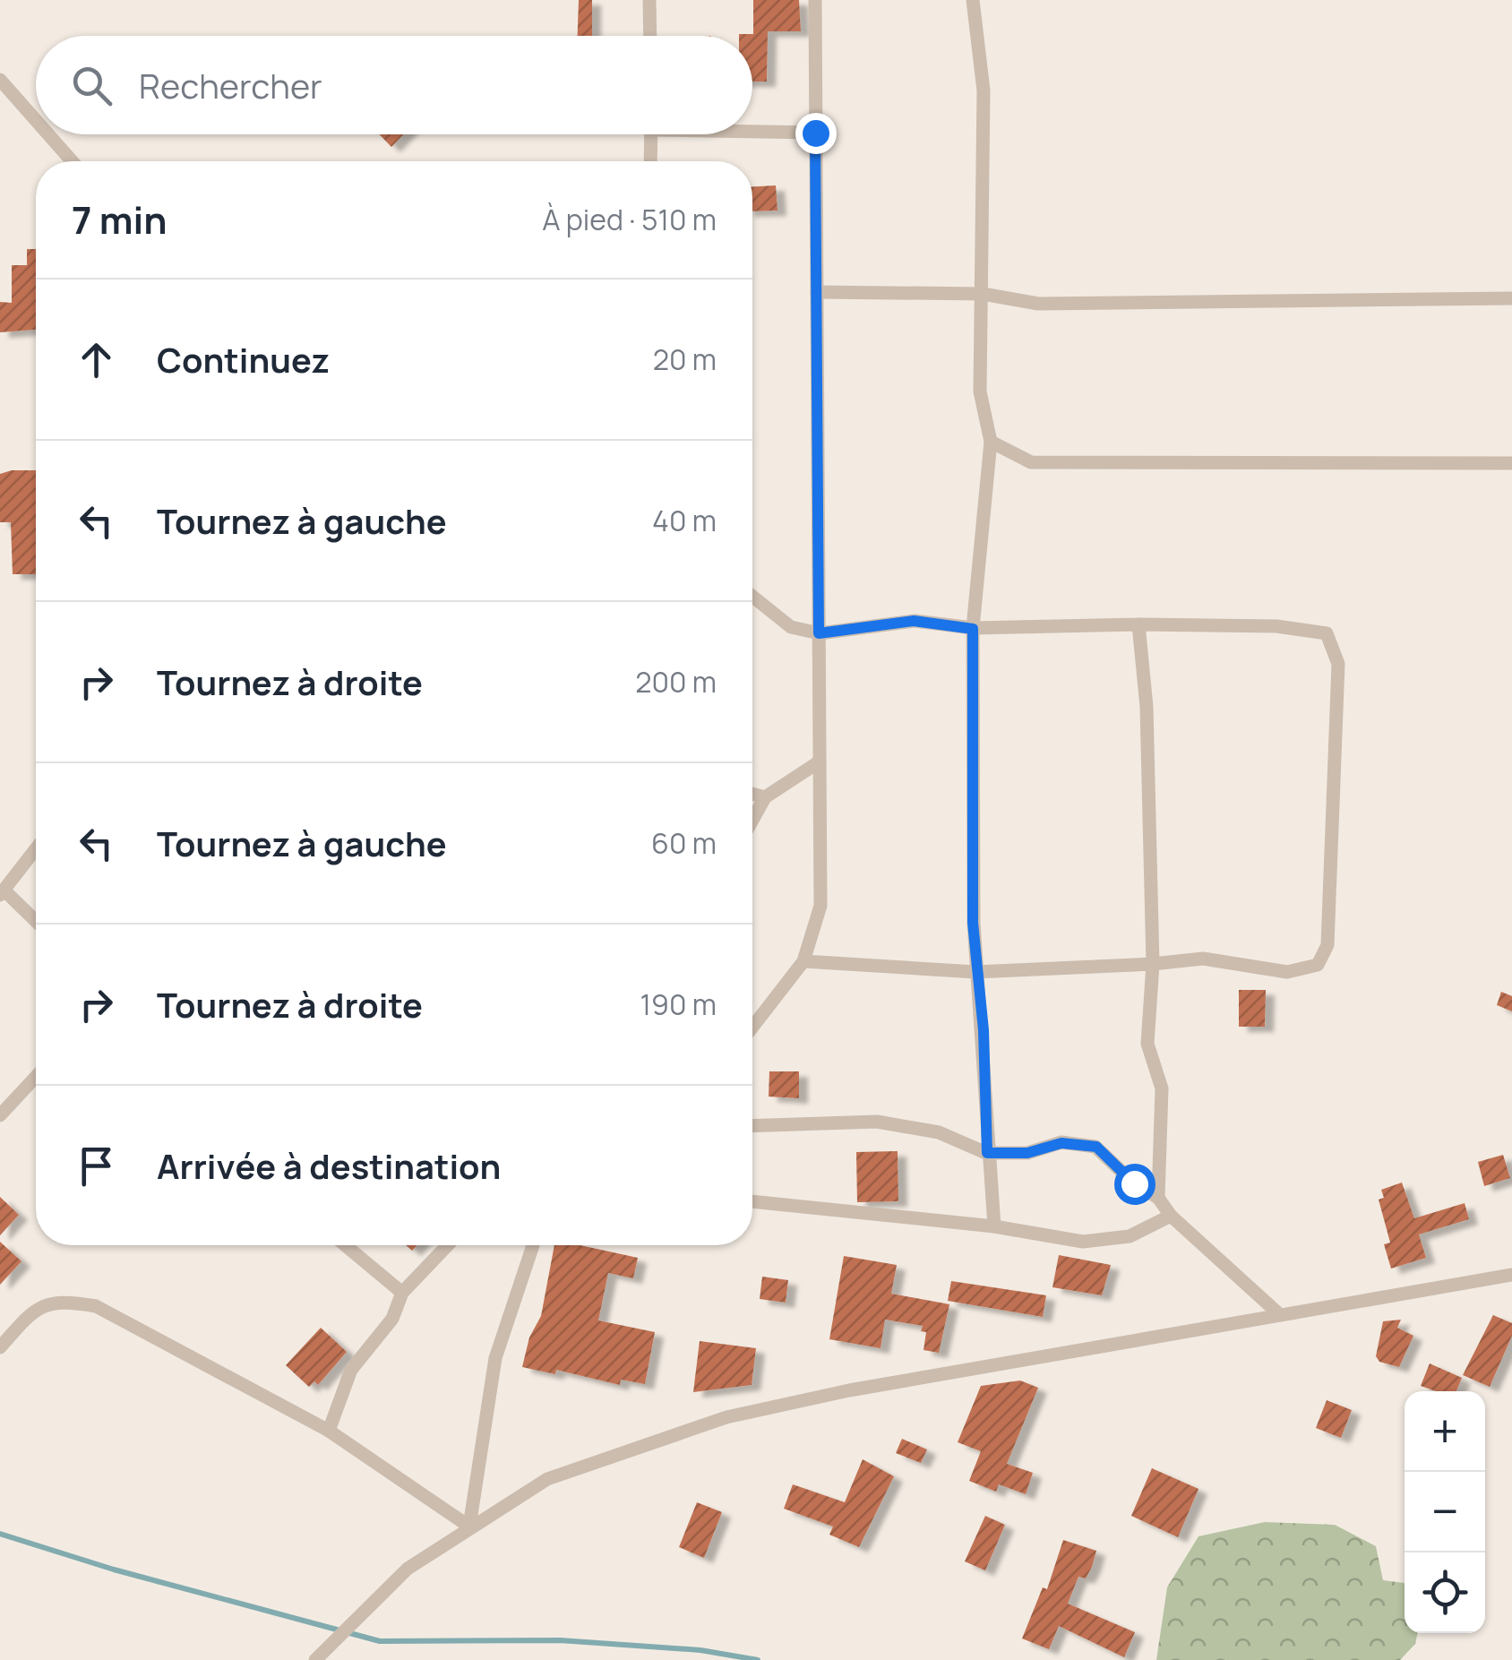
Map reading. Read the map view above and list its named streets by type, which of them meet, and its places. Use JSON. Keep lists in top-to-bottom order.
{
  "page": {
    "search": "Rechercher",
    "heading": ["7 min", "À pied · 510 m"],
    "list": [
      ["Continuez", "20 m"],
      ["Tournez à gauche", "40 m"],
      ["Tournez à droite", "200 m"],
      ["Tournez à gauche", "60 m"],
      ["Tournez à droite", "190 m"],
      "Arrivée à destination"
    ],
    "map_buttons": ["+", "−"]
  }
}
